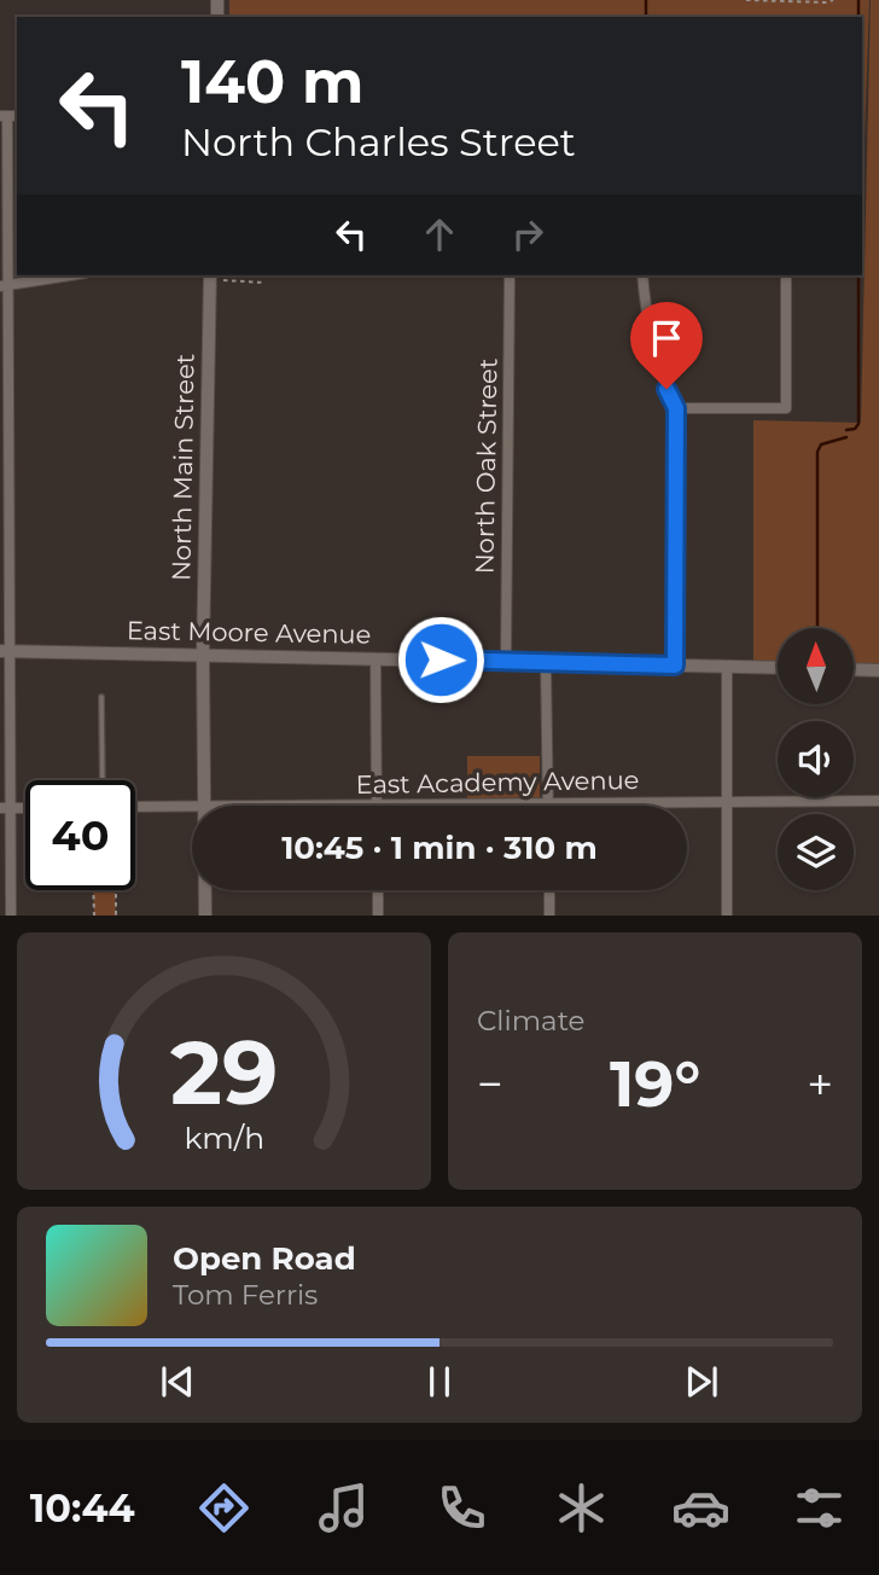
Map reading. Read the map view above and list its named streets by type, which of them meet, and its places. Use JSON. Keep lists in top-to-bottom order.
{
  "streets": {
    "street": [
      "North Oak Street",
      "North Main Street",
      "East Moore Avenue",
      "East Academy Avenue"
    ]
  },
  "crossings": [
    ["North Oak Street", "East Moore Avenue"],
    ["North Main Street", "East Moore Avenue"]
  ],
  "north": "top",
  "page": {
    "turn": ["140 m", "North Charles Street"],
    "limit": "40",
    "trip": "10:45 · 1 min · 310 m",
    "tile": "Climate",
    "heat": ["−", "19°", "+"],
    "song": ["Open Road", "Tom Ferris"],
    "tabs": "10:44",
    "gauge": ["29", "km/h"]
  }
}
